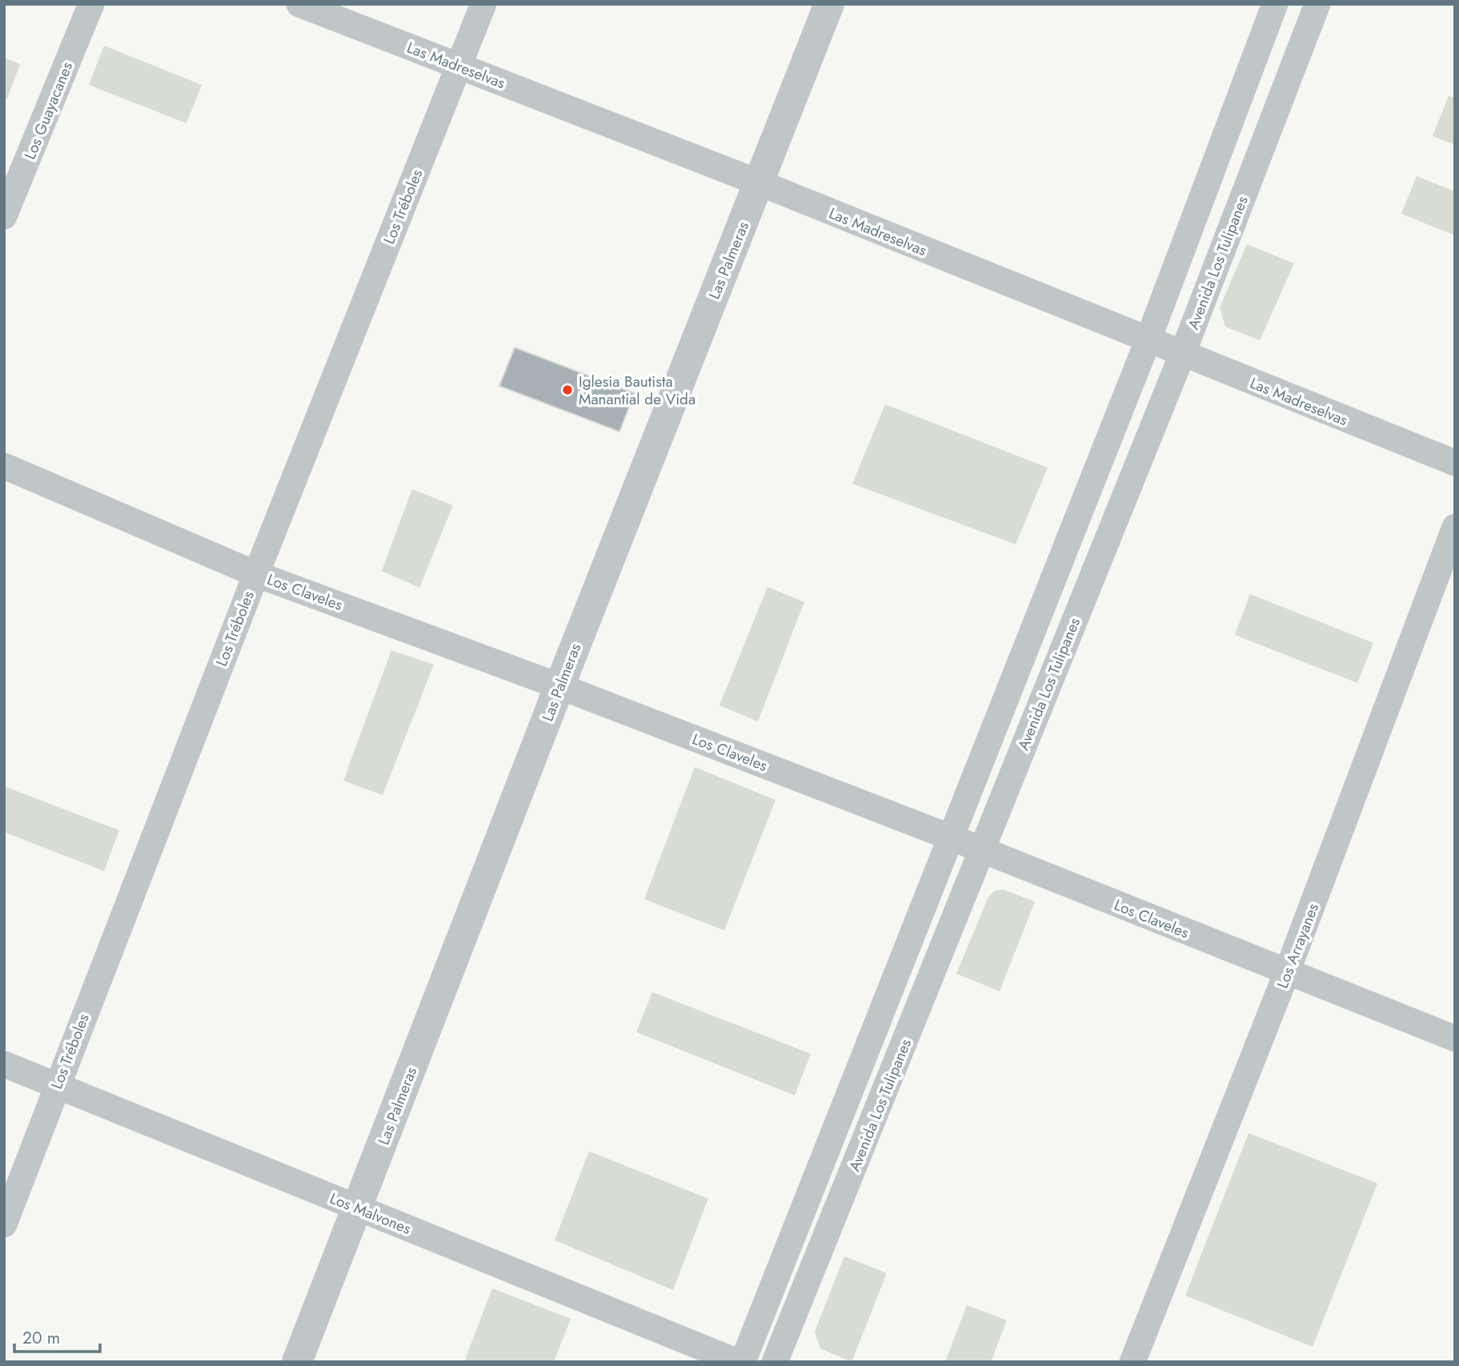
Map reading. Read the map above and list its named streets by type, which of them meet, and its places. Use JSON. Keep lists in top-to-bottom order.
{
  "streets": {
    "street": [
      "Las Madreselvas",
      "Los Guayacanes",
      "Los Tréboles",
      "Las Palmeras",
      "Avenida Los Tulipanes",
      "Los Claveles",
      "Los Arrayanes",
      "Los Malvones"
    ]
  },
  "crossings": [
    ["Las Madreselvas", "Los Tréboles"],
    ["Las Madreselvas", "Las Palmeras"],
    ["Las Madreselvas", "Avenida Los Tulipanes"],
    ["Los Tréboles", "Los Claveles"],
    ["Los Tréboles", "Los Malvones"],
    ["Las Palmeras", "Los Claveles"],
    ["Las Palmeras", "Los Malvones"],
    ["Avenida Los Tulipanes", "Los Claveles"],
    ["Los Claveles", "Los Arrayanes"]
  ],
  "places": ["Iglesia Bautista Manantial de Vida"],
  "scale_bar": "20 m"
}
